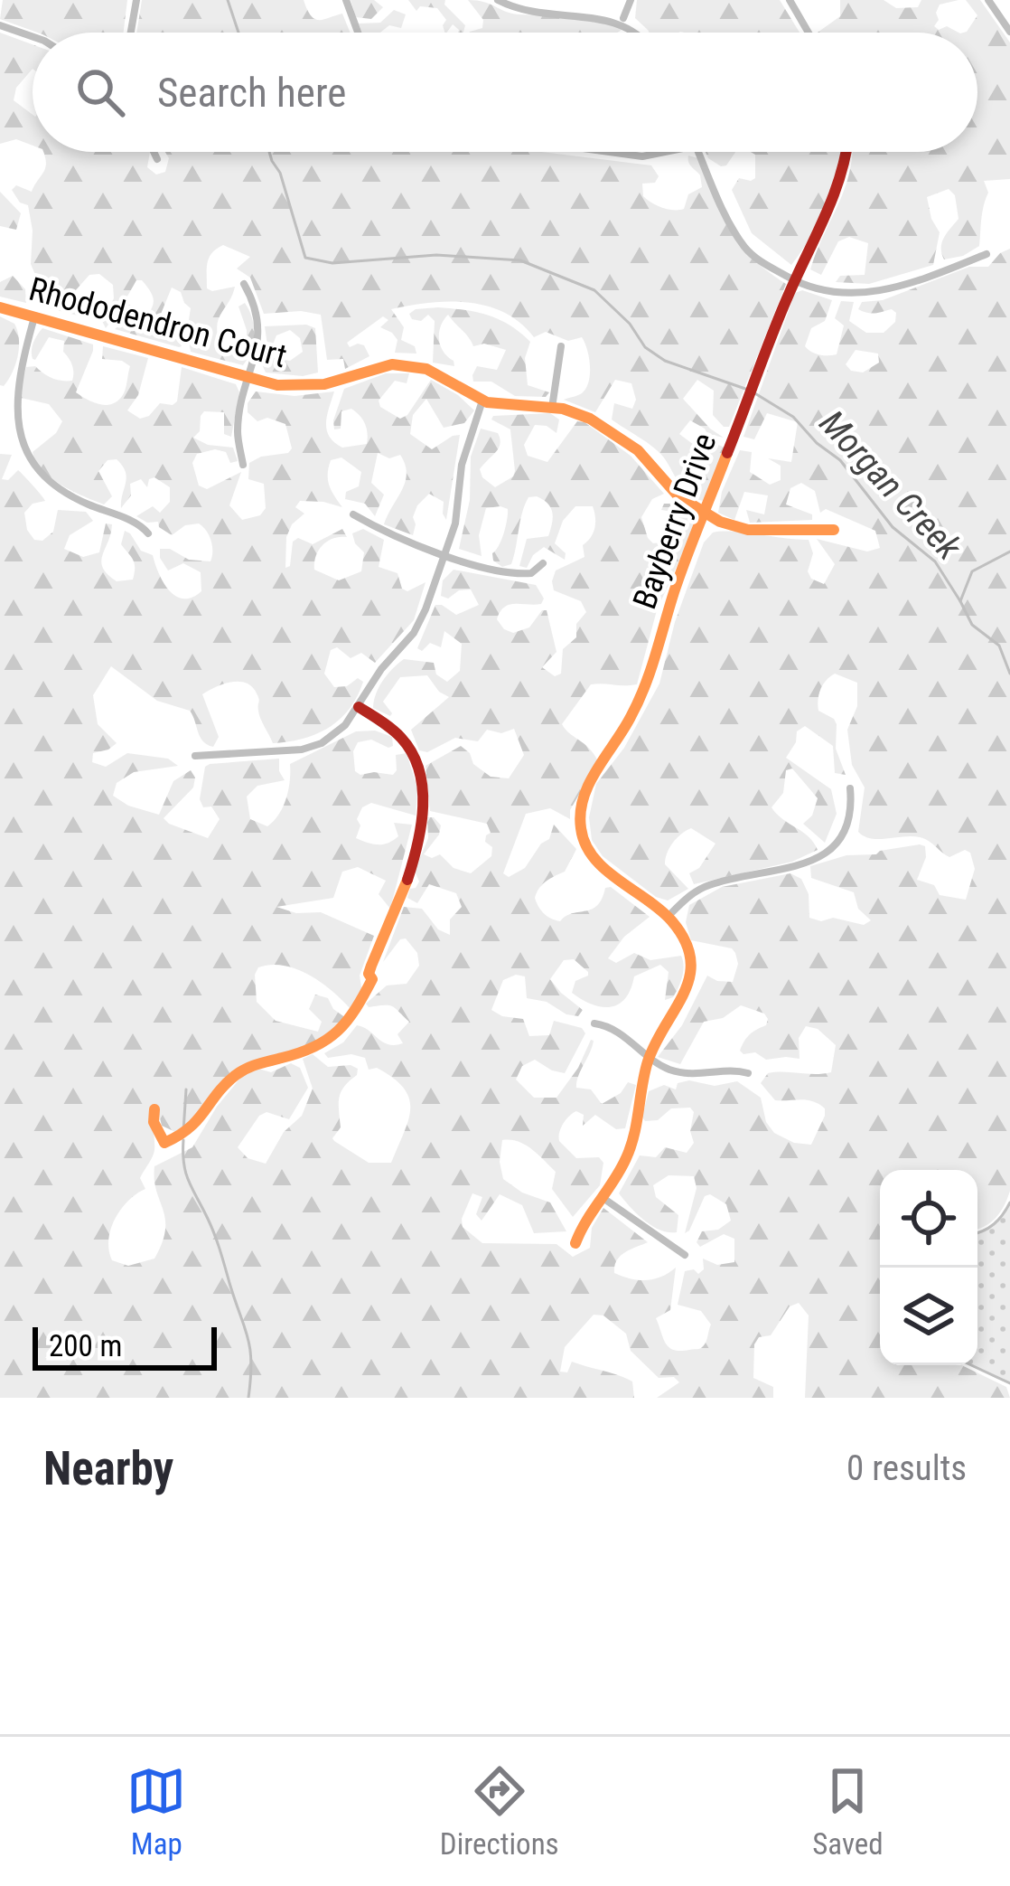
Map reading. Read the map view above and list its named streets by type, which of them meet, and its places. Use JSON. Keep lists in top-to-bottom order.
{
  "streets": {
    "street": ["Rhododendron Court", "Bayberry Drive"]
  },
  "crossings": [
    ["Rhododendron Court", "Bayberry Drive"]
  ],
  "water": ["Morgan Creek"],
  "scale_bar": "200 m",
  "page": {
    "search": "Search here",
    "scale": "200 m",
    "heading": ["Nearby", "0 results"],
    "nav": ["Map", "Directions", "Saved"]
  }
}
